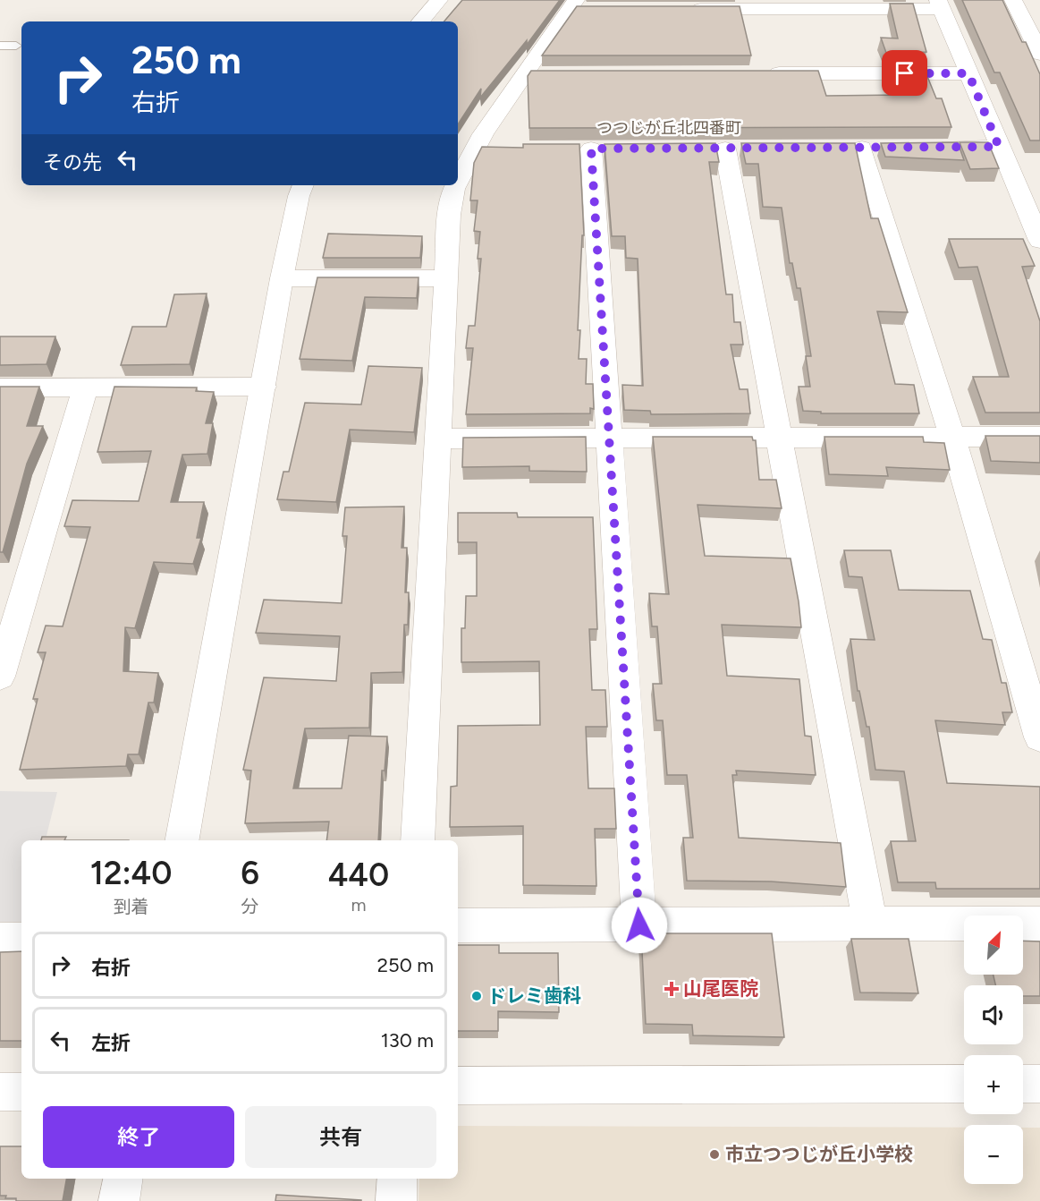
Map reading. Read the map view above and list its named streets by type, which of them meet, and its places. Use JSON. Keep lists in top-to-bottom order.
{
  "districts": ["つつじが丘北四番町"],
  "places": {
    "health": ["山尾医院"],
    "other": ["ドレミ歯科", "市立つつじが丘小学校"]
  },
  "north": "top right",
  "page": {
    "turn": ["250 m", "右折"],
    "then": "その先",
    "eta": [
      "12:40",
      "到着",
      "6",
      "分",
      "440",
      "m"
    ],
    "map_buttons": ["+", "−"],
    "list": [
      {
        "name": "右折",
        "value": "250 m"
      },
      {
        "name": "左折",
        "value": "130 m"
      }
    ],
    "buttons": ["終了", "共有"]
  }
}
